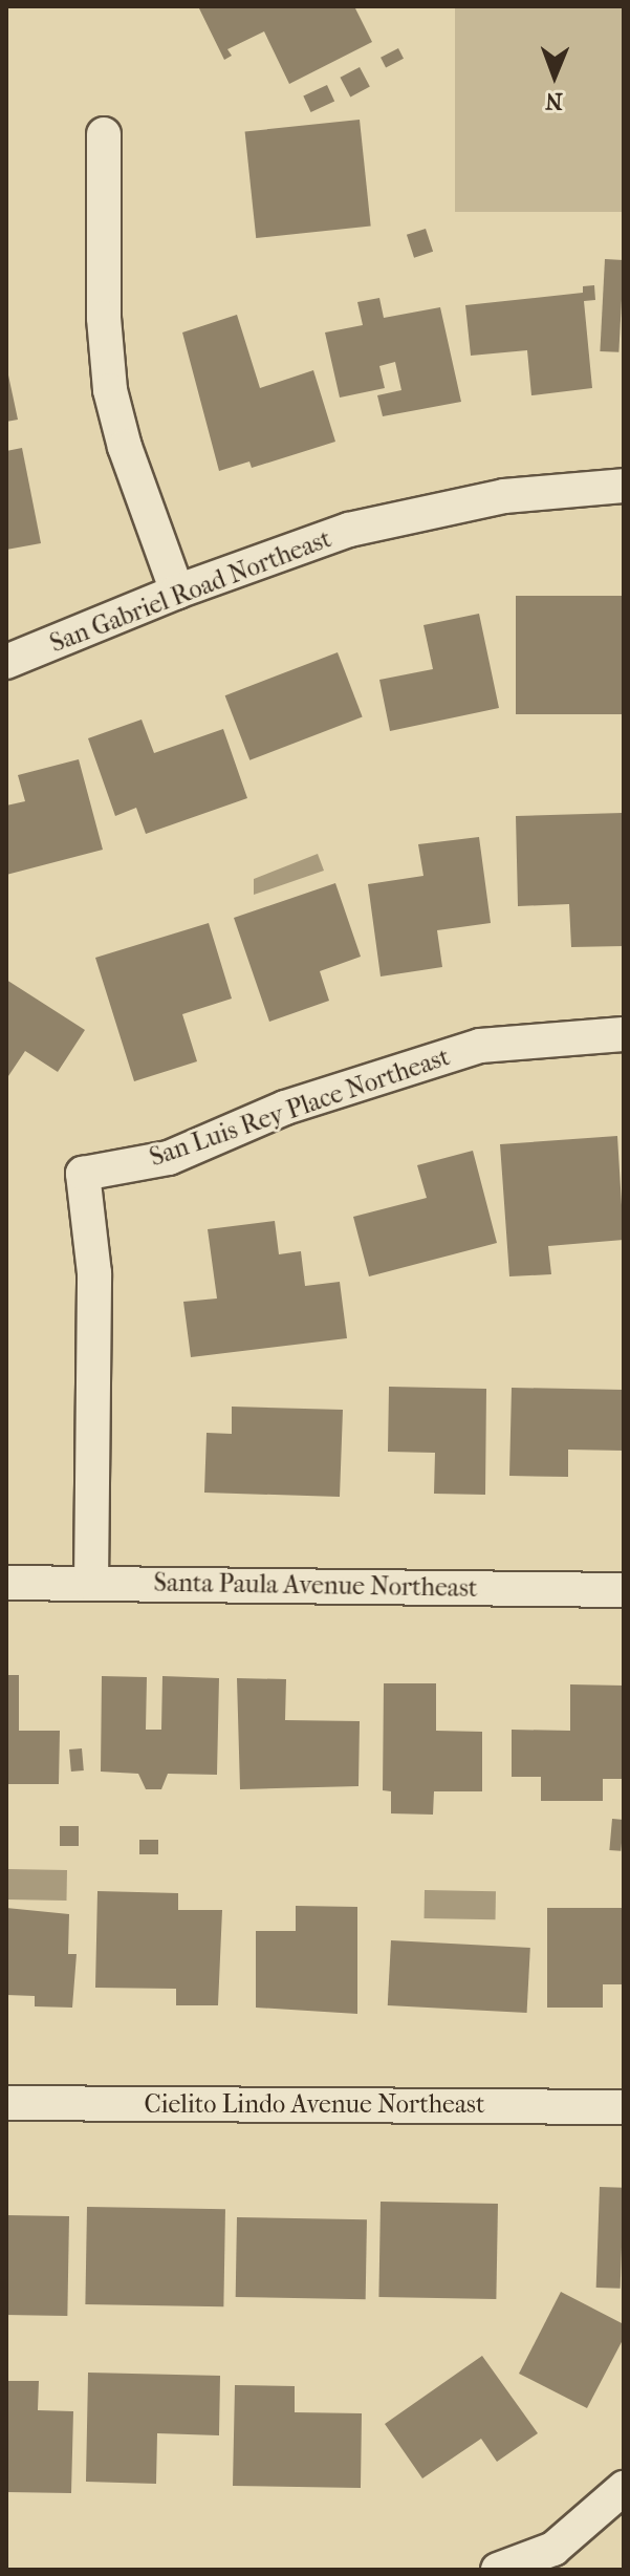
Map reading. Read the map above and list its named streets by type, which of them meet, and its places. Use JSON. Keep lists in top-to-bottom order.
{
  "streets": {
    "street": [
      "San Gabriel Road Northeast",
      "San Luis Rey Place Northeast",
      "Santa Paula Avenue Northeast",
      "Cielito Lindo Avenue Northeast"
    ]
  },
  "crossings": [
    ["San Luis Rey Place Northeast", "Santa Paula Avenue Northeast"]
  ],
  "north": "bottom"
}
